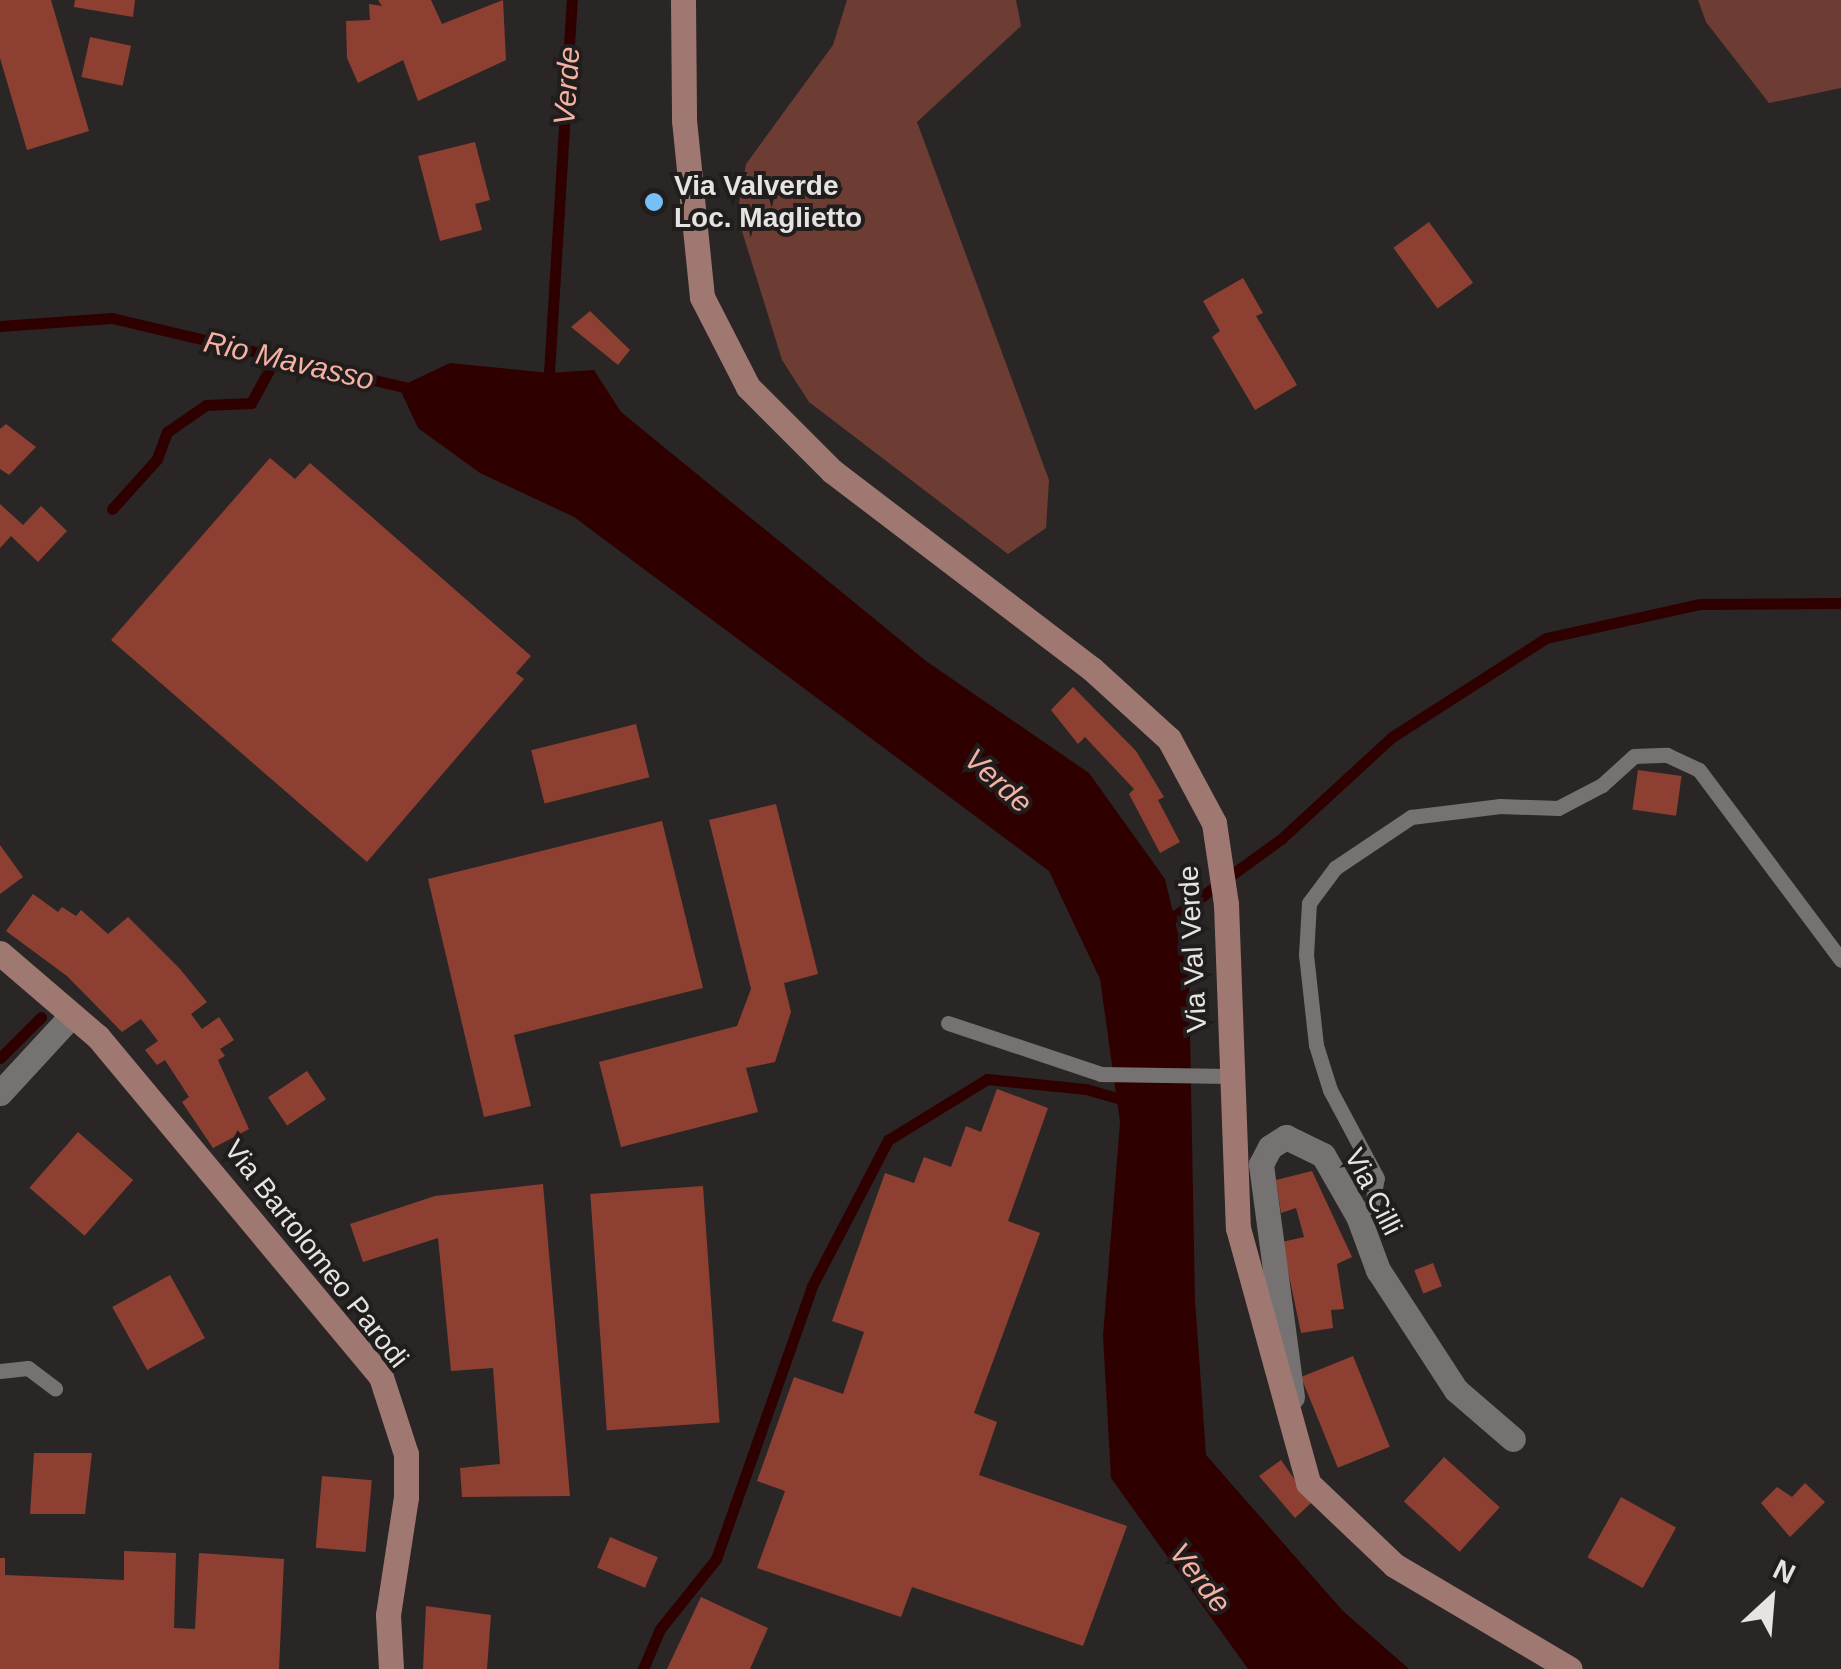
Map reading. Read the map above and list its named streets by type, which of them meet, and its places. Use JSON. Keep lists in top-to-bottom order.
{
  "streets": {
    "main road": ["Via Val Verde", "Via Bartolomeo Parodi"],
    "street": ["Via Cilli"]
  },
  "crossings": [
    ["Via Val Verde", "Via Cilli"]
  ],
  "water": ["Verde", "Rio Mavasso"],
  "places": ["Via Valverde Loc. Maglietto"],
  "north": "top right"
}
